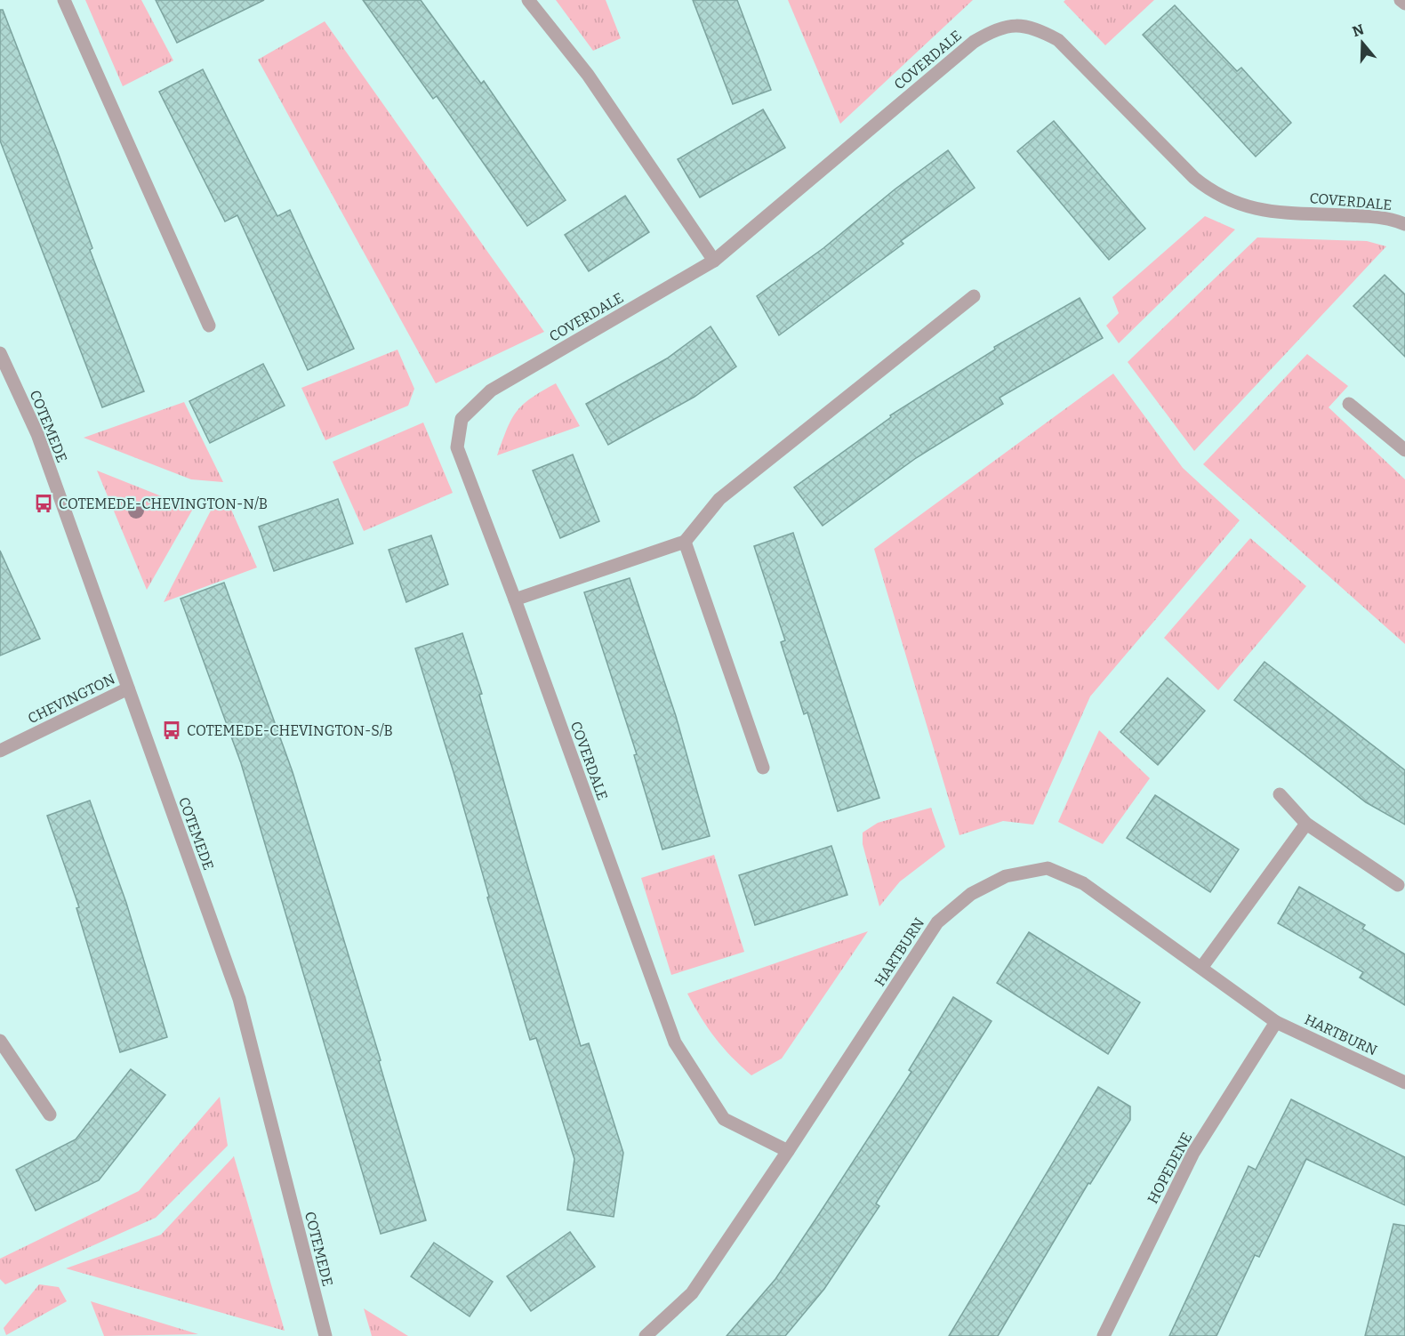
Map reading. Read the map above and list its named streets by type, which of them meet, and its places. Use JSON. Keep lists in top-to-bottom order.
{
  "streets": {
    "street": [
      "COVERDALE",
      "COTEMEDE",
      "CHEVINGTON",
      "HARTBURN",
      "HOPEDENE"
    ]
  },
  "crossings": [
    ["COVERDALE", "HARTBURN"],
    ["COTEMEDE", "CHEVINGTON"],
    ["HARTBURN", "HOPEDENE"]
  ],
  "places": {
    "bus stop": ["COTEMEDE-CHEVINGTON-N/B", "COTEMEDE-CHEVINGTON-S/B"]
  },
  "north": "top"
}
